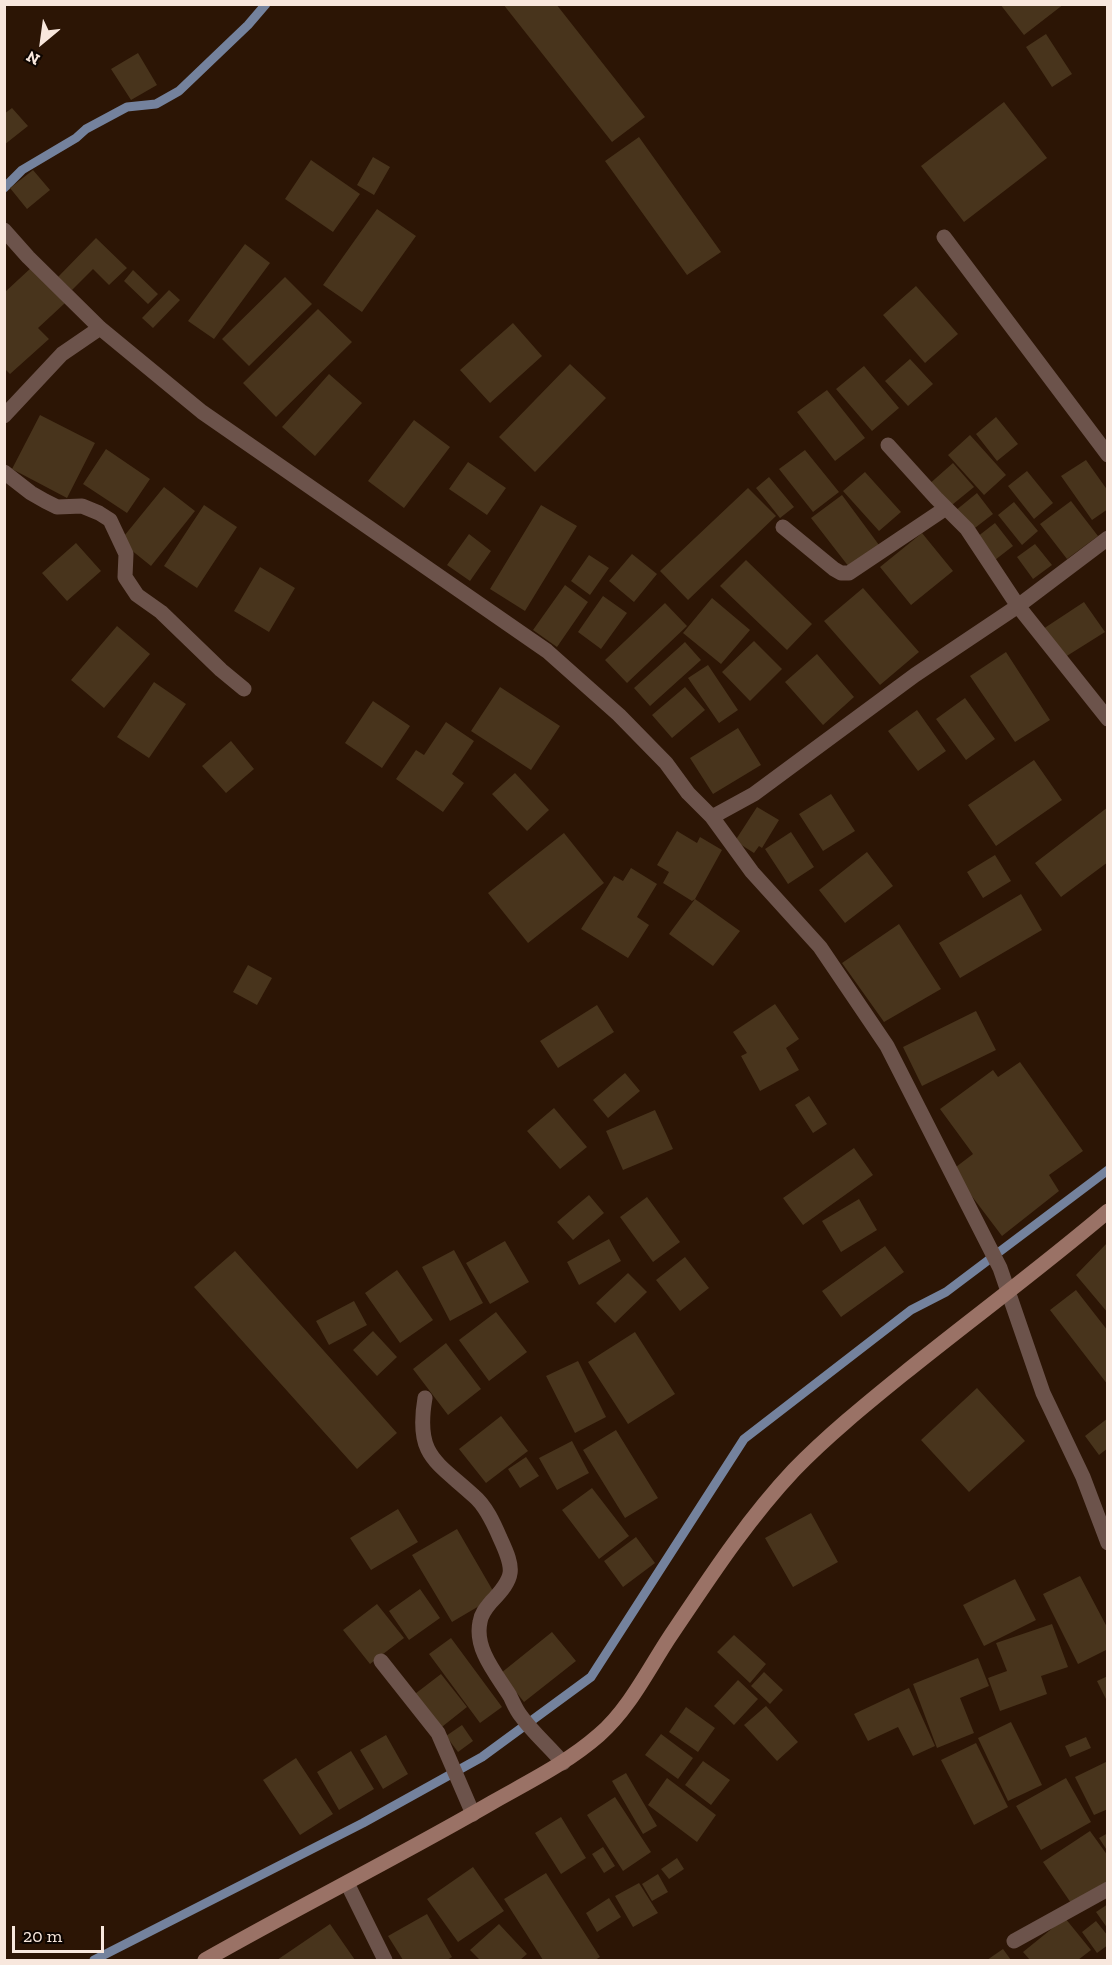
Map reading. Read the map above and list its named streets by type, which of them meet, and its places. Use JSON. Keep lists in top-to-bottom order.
{
  "scale_bar": "20 m",
  "north": "bottom left"
}
